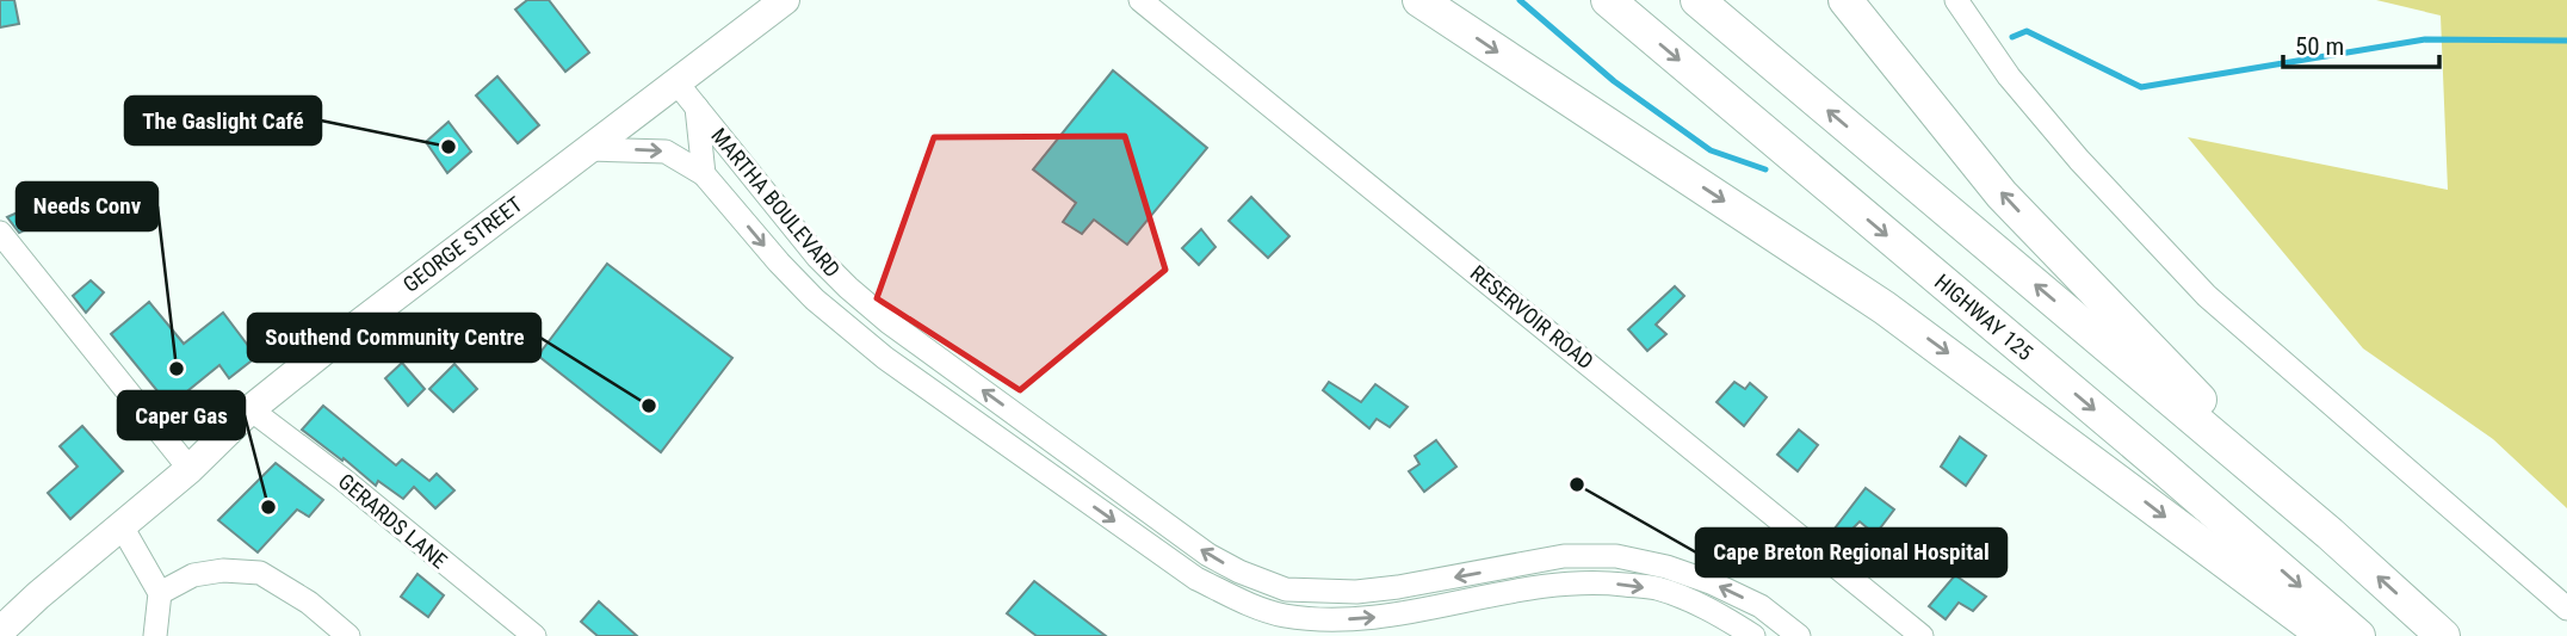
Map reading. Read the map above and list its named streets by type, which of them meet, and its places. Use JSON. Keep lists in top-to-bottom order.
{
  "streets": {
    "highway": ["HIGHWAY 125"],
    "main road": ["GEORGE STREET"],
    "street": ["MARTHA BOULEVARD", "RESERVOIR ROAD", "GERARDS LANE"]
  },
  "crossings": [
    ["GEORGE STREET", "GERARDS LANE"]
  ],
  "places": [
    "The Gaslight Café",
    "Needs Conv",
    "Southend Community Centre",
    "Cape Breton Regional Hospital",
    "Caper Gas"
  ],
  "scale_bar": "50 m"
}
